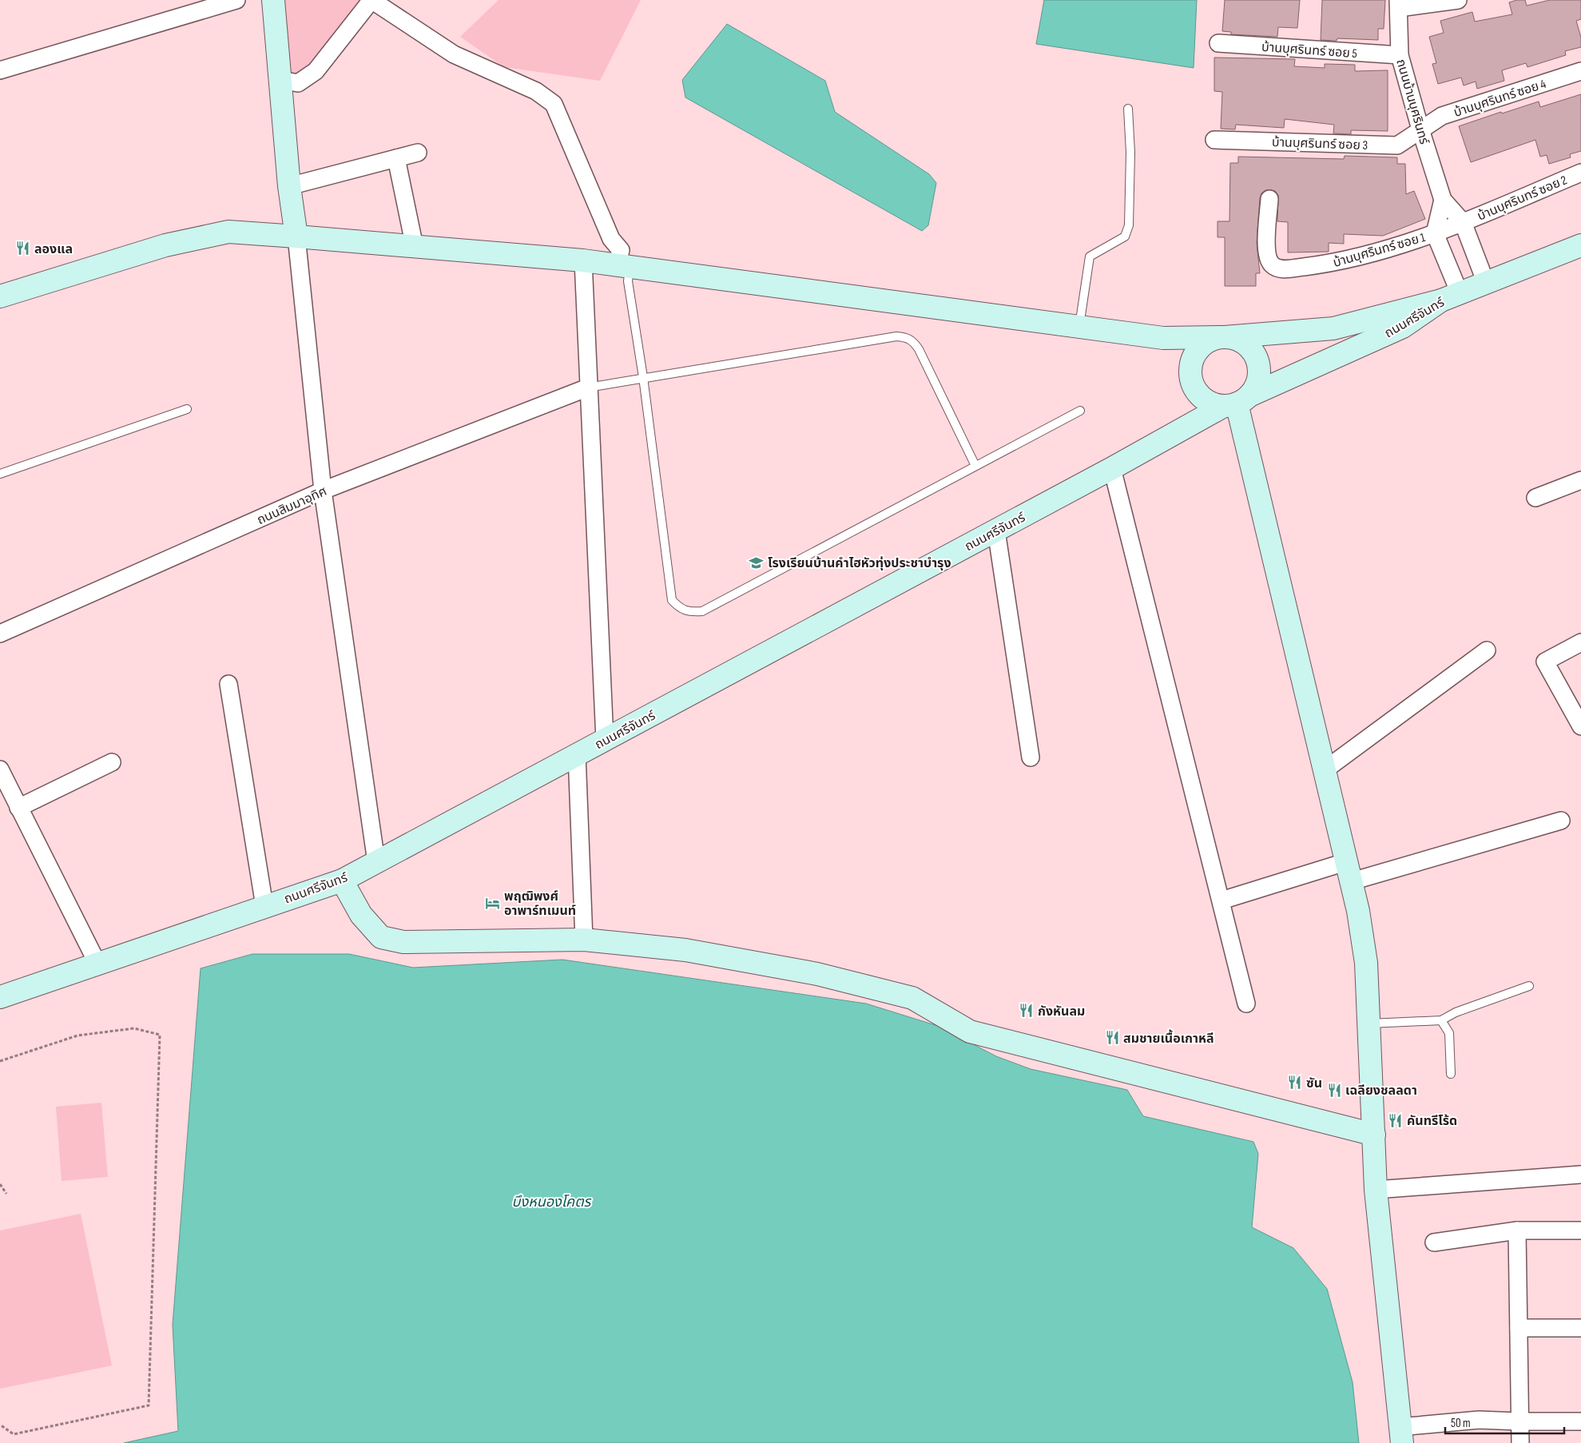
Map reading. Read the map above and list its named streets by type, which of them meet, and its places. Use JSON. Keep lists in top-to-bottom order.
{
  "streets": {
    "street": [
      "บ้านบุศรินทร์ ซอย 5",
      "บ้านบุศรินทร์ ซอย 4",
      "ถนนบ้านบุศรินทร์",
      "บ้านบุศรินทร์ ซอย 3",
      "บ้านบุศรินทร์ ซอย 2",
      "บ้านบุศรินทร์ ซอย 1",
      "ถนนศรีจันทร์",
      "ถนนสิมมาอุทิศ"
    ]
  },
  "crossings": [
    ["บ้านบุศรินทร์ ซอย 5", "ถนนบ้านบุศรินทร์"],
    ["บ้านบุศรินทร์ ซอย 4", "ถนนบ้านบุศรินทร์"],
    ["บ้านบุศรินทร์ ซอย 4", "บ้านบุศรินทร์ ซอย 3"],
    ["ถนนบ้านบุศรินทร์", "บ้านบุศรินทร์ ซอย 3"],
    ["บ้านบุศรินทร์ ซอย 2", "บ้านบุศรินทร์ ซอย 1"]
  ],
  "water": ["บึงหนองโคตร"],
  "places": {
    "restaurant": [
      "ลองแล",
      "กังหันลม",
      "สมชายเนื้อเกาหลี",
      "ซัน",
      "เฉลียงชลลดา",
      "คันทรีโร้ด"
    ],
    "school or university": ["โรงเรียนบ้านคำไฮหัวทุ่งประชาบำรุง"],
    "hotel": ["พฤฒิพงศ์ อาพาร์ทเมนท์"]
  },
  "scale_bar": "50 m"
}
